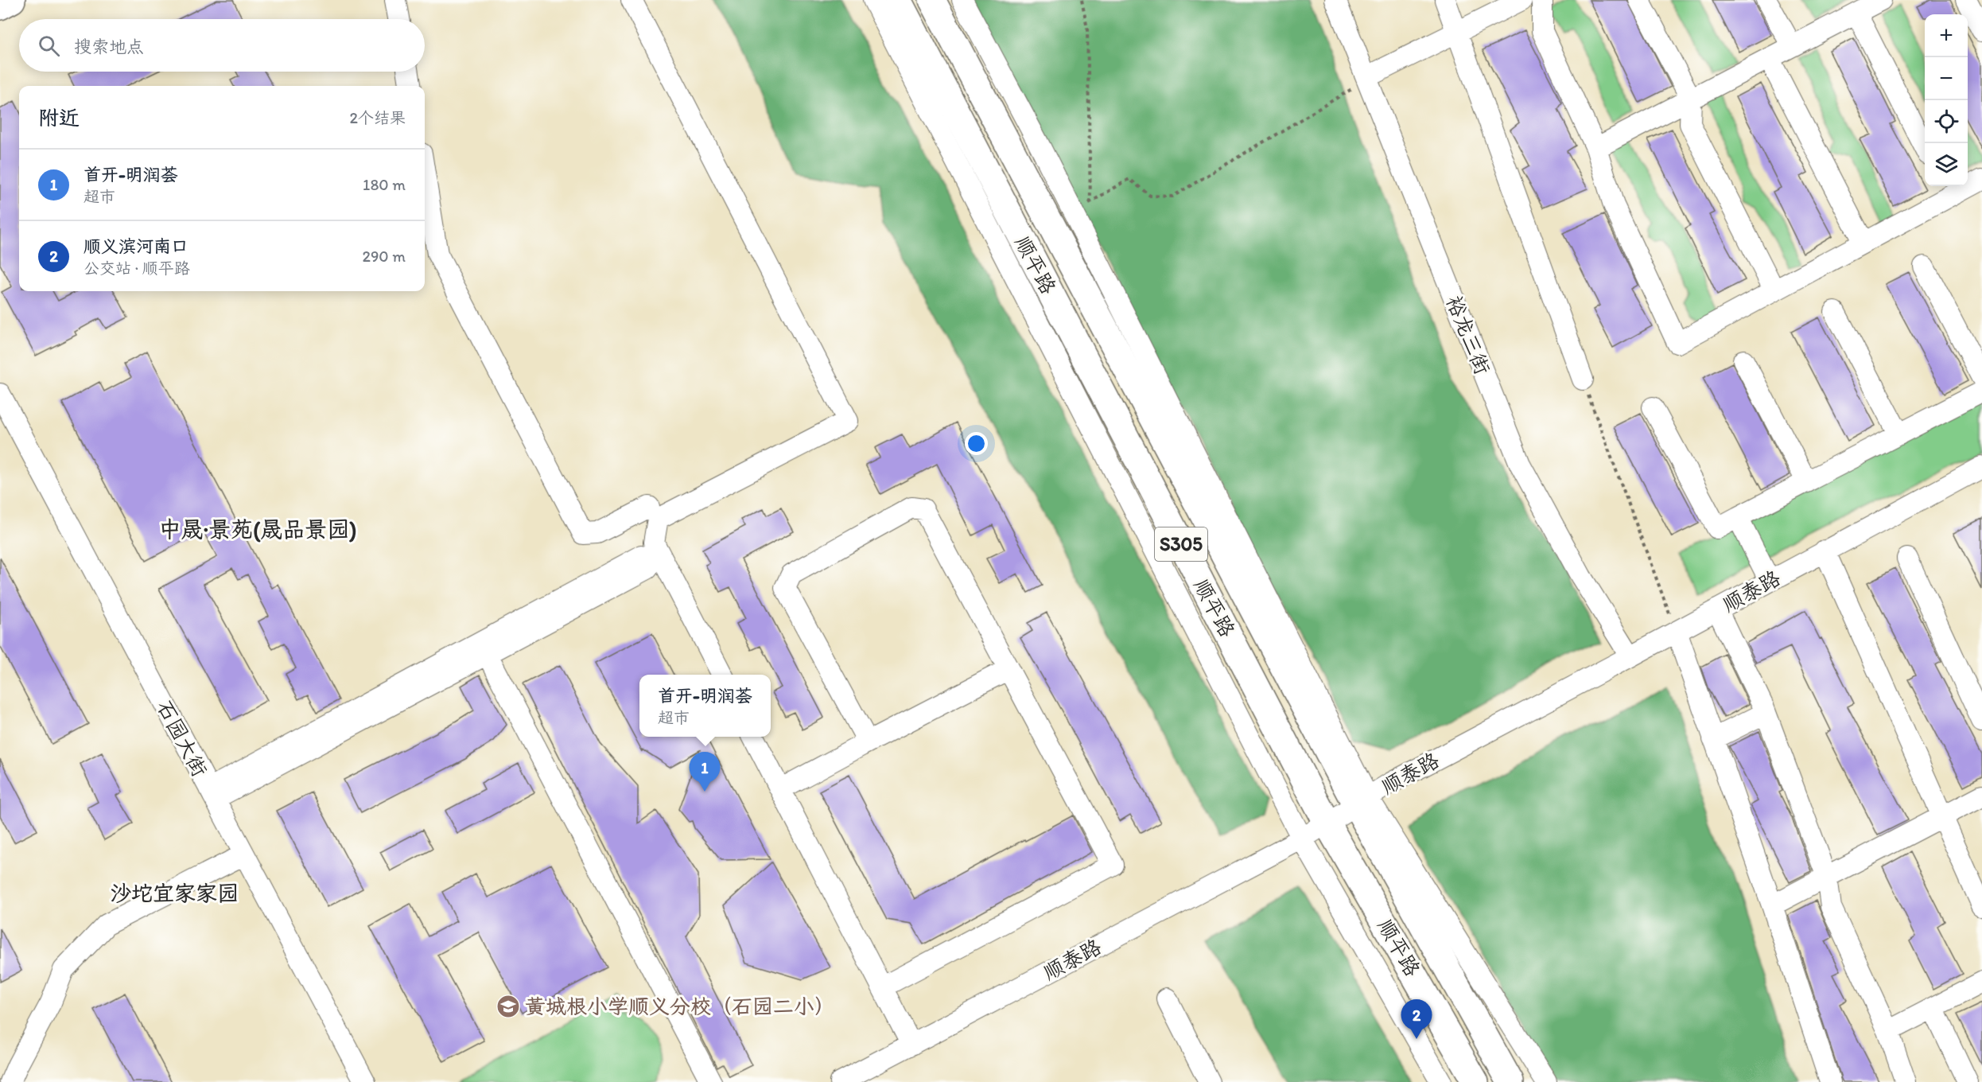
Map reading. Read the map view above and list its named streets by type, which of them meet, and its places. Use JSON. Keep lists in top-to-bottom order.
{
  "streets": {
    "main road": ["顺平路", "S305"],
    "street": ["裕龙三街", "顺泰路", "石园大街"]
  },
  "crossings": [
    ["顺平路", "顺泰路"],
    ["裕龙三街", "顺泰路"]
  ],
  "districts": ["中晟·景苑(晟品景园)", "沙坨宜家家园"],
  "places": {
    "school or university": ["黄城根小学顺义分校（石园二小）"]
  },
  "page": {
    "map_buttons": ["+", "−"],
    "search": "搜索地点",
    "heading": ["附近", "2个结果"],
    "list": [
      {
        "mark": "1",
        "name": "首开-明润荟",
        "note": "超市",
        "value": "180 m"
      },
      {
        "mark": "2",
        "name": "顺义滨河南口",
        "note": "公交站 · 顺平路",
        "value": "290 m"
      }
    ],
    "popup": ["首开-明润荟", "超市"],
    "pins": ["1", "2"]
  }
}
